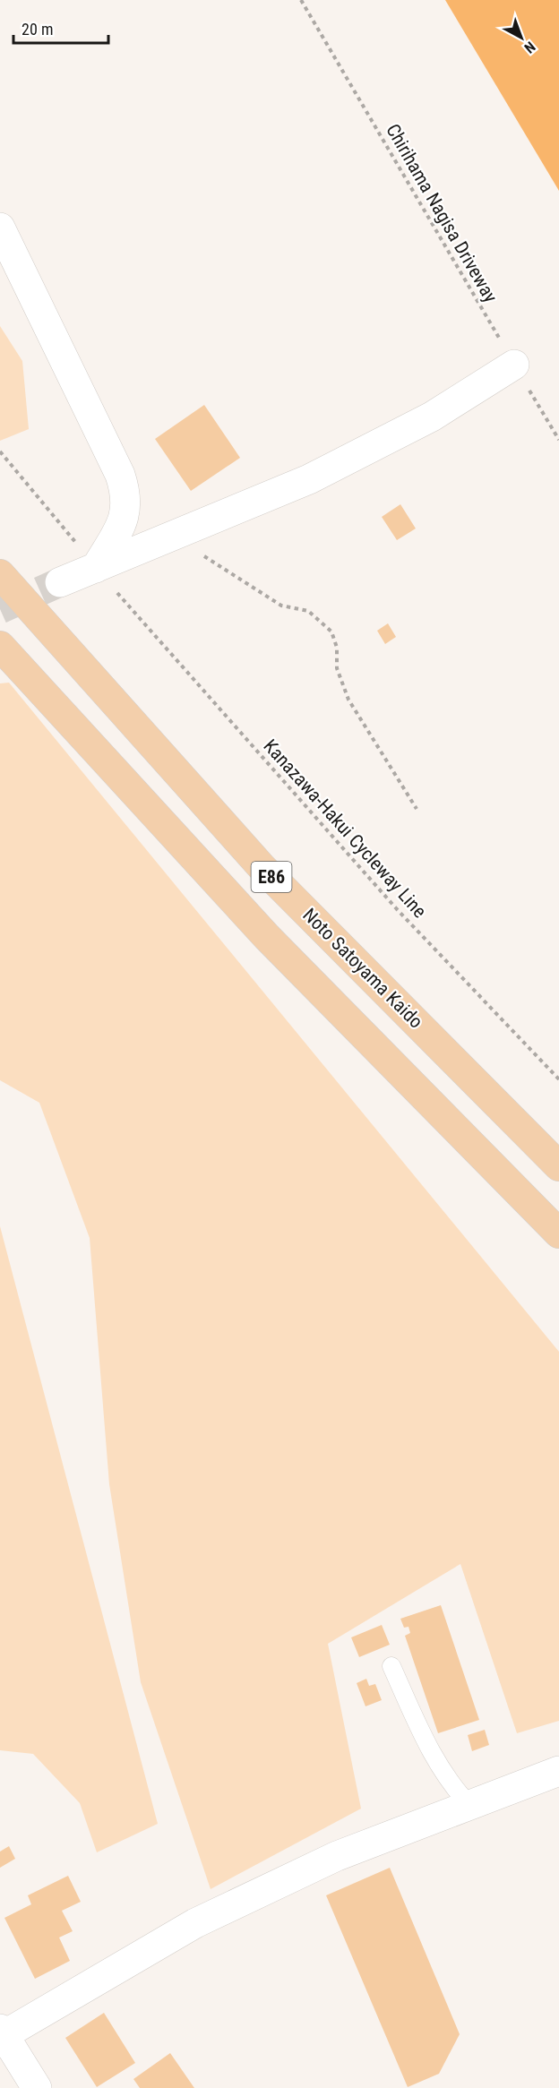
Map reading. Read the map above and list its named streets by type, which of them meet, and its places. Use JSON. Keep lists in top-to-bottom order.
{
  "streets": {
    "highway": ["E86", "Noto Satoyama Kaido"],
    "path": ["Chirihama Nagisa Driveway", "Kanazawa-Hakui Cycleway Line"]
  },
  "scale_bar": "20 m",
  "north": "bottom right"
}
